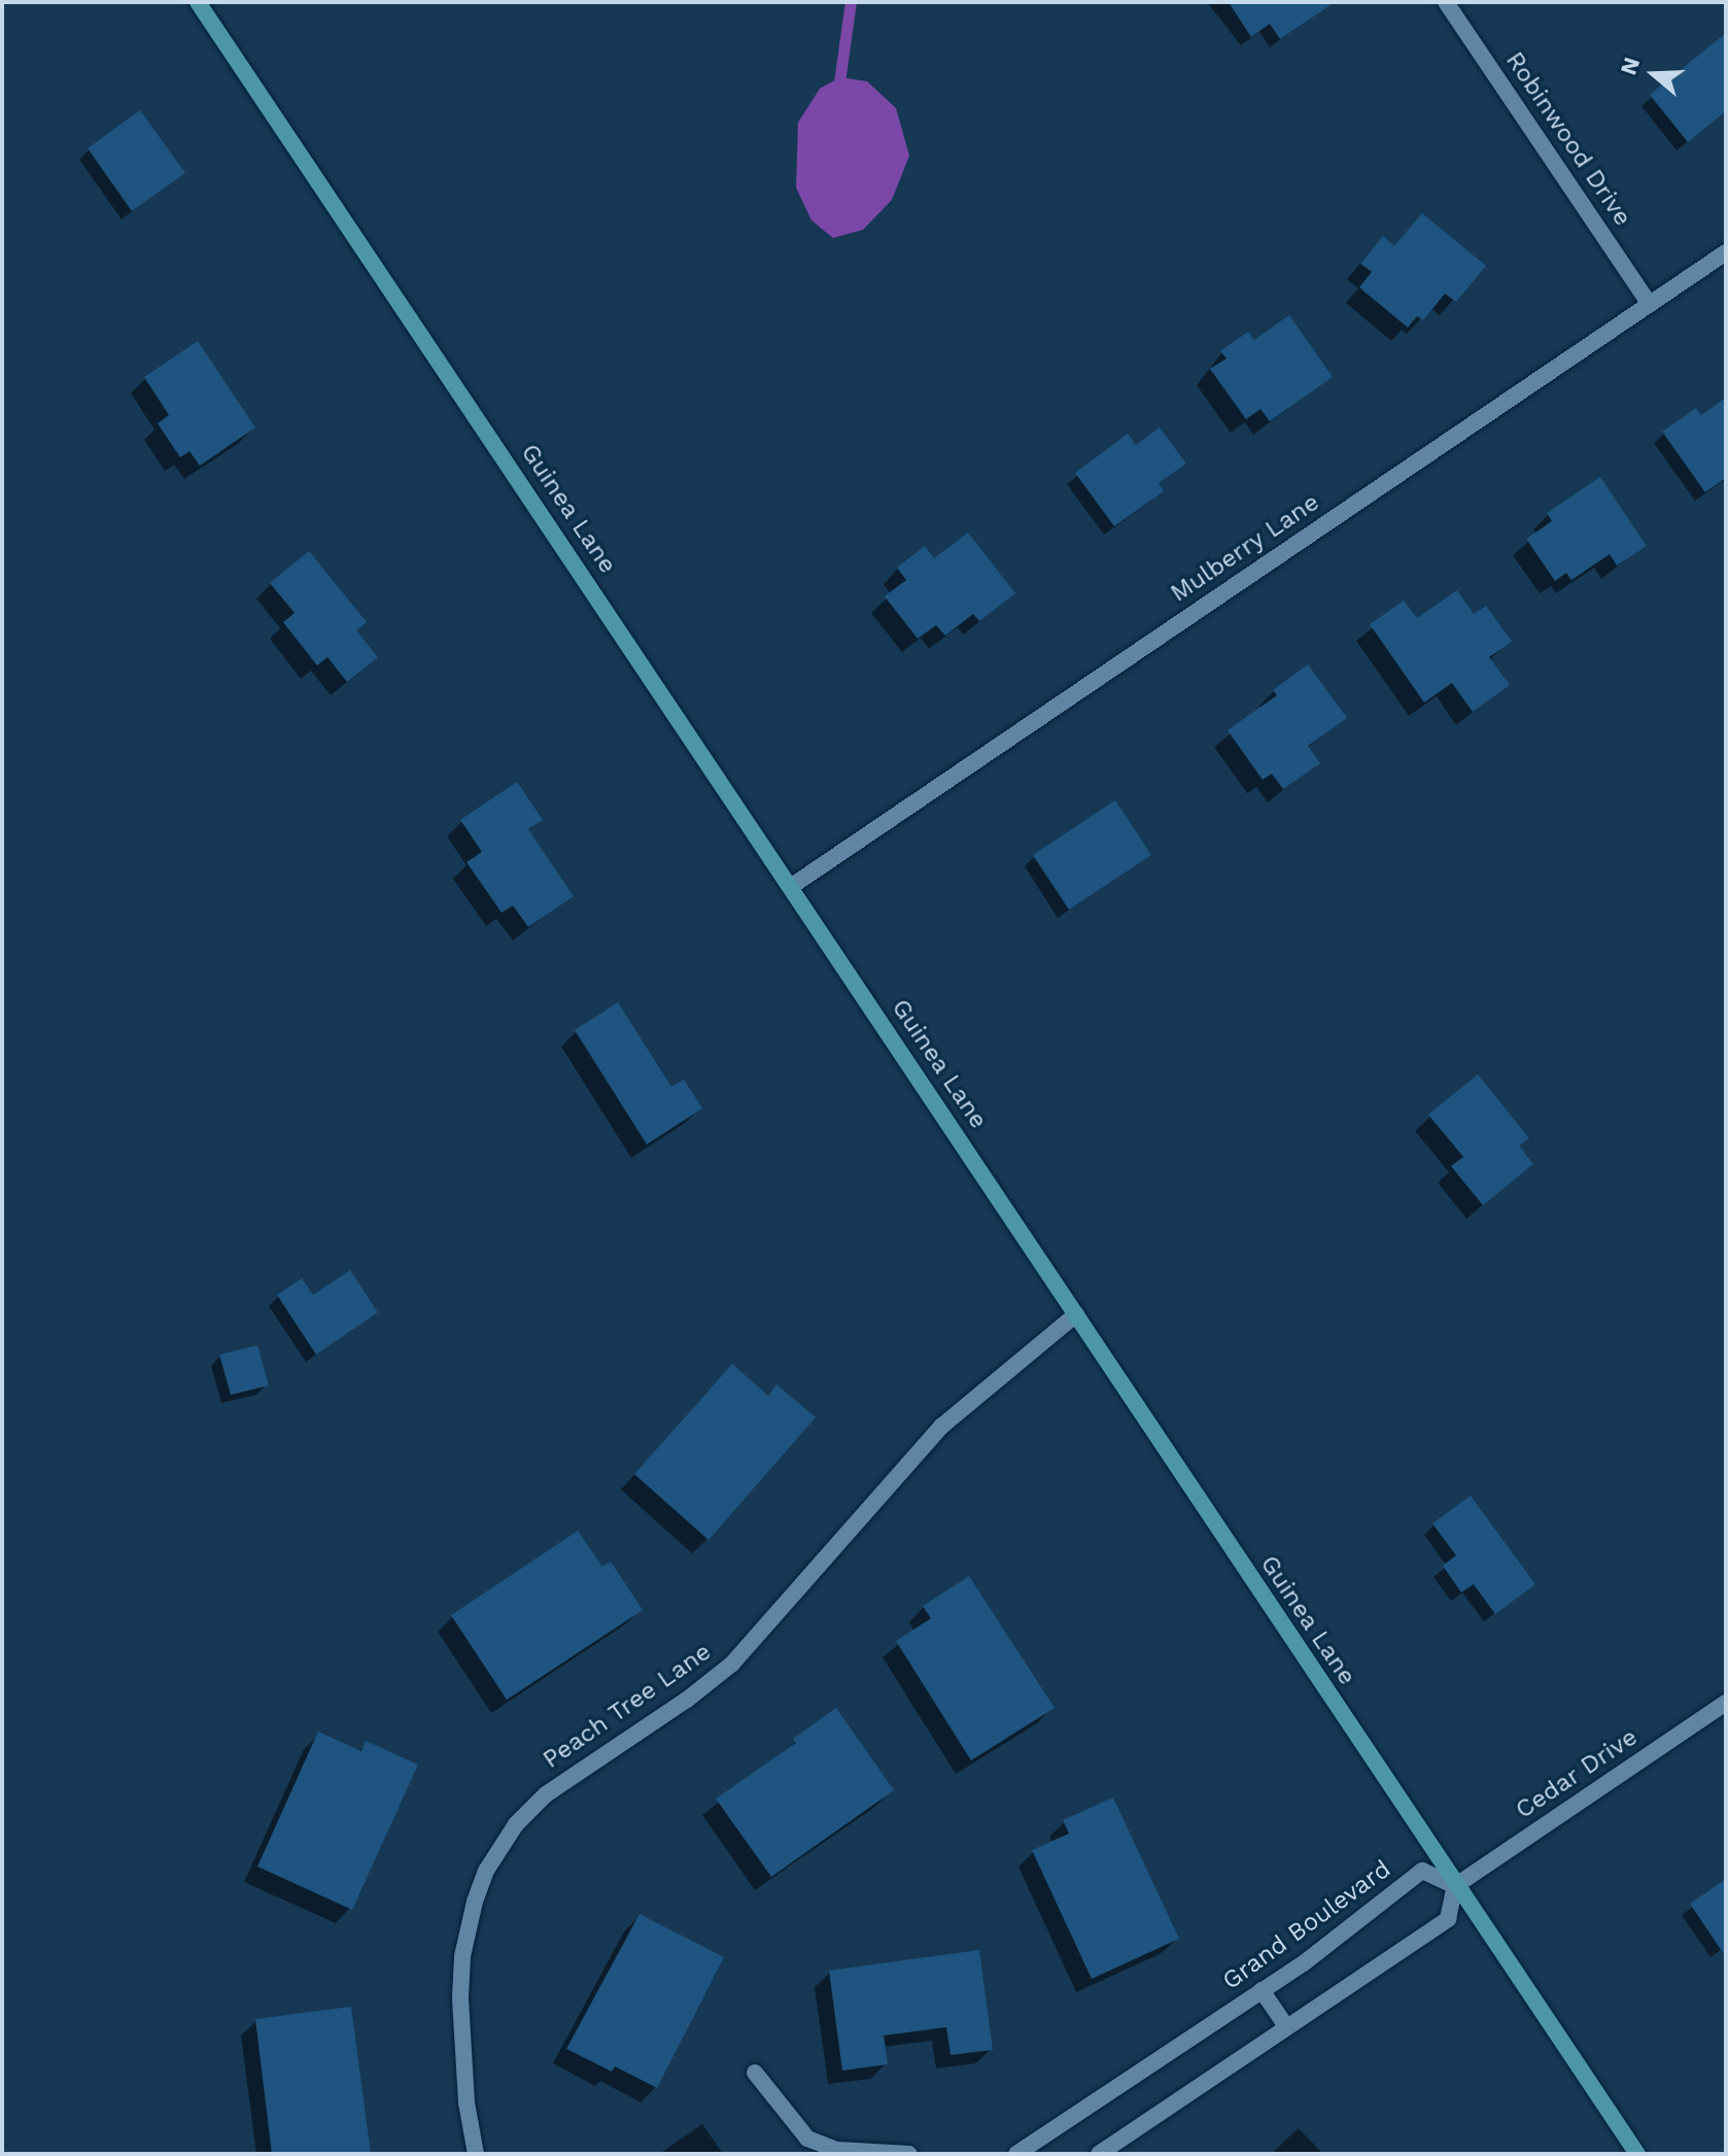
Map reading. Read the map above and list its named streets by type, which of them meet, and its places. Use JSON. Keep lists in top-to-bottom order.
{
  "streets": {
    "street": [
      "Robinwood Drive",
      "Guinea Lane",
      "Mulberry Lane",
      "Peach Tree Lane",
      "Cedar Drive",
      "Grand Boulevard"
    ]
  },
  "crossings": [
    ["Robinwood Drive", "Mulberry Lane"],
    ["Guinea Lane", "Mulberry Lane"],
    ["Guinea Lane", "Peach Tree Lane"],
    ["Guinea Lane", "Cedar Drive"],
    ["Guinea Lane", "Grand Boulevard"],
    ["Cedar Drive", "Grand Boulevard"]
  ],
  "north": "left"
}
